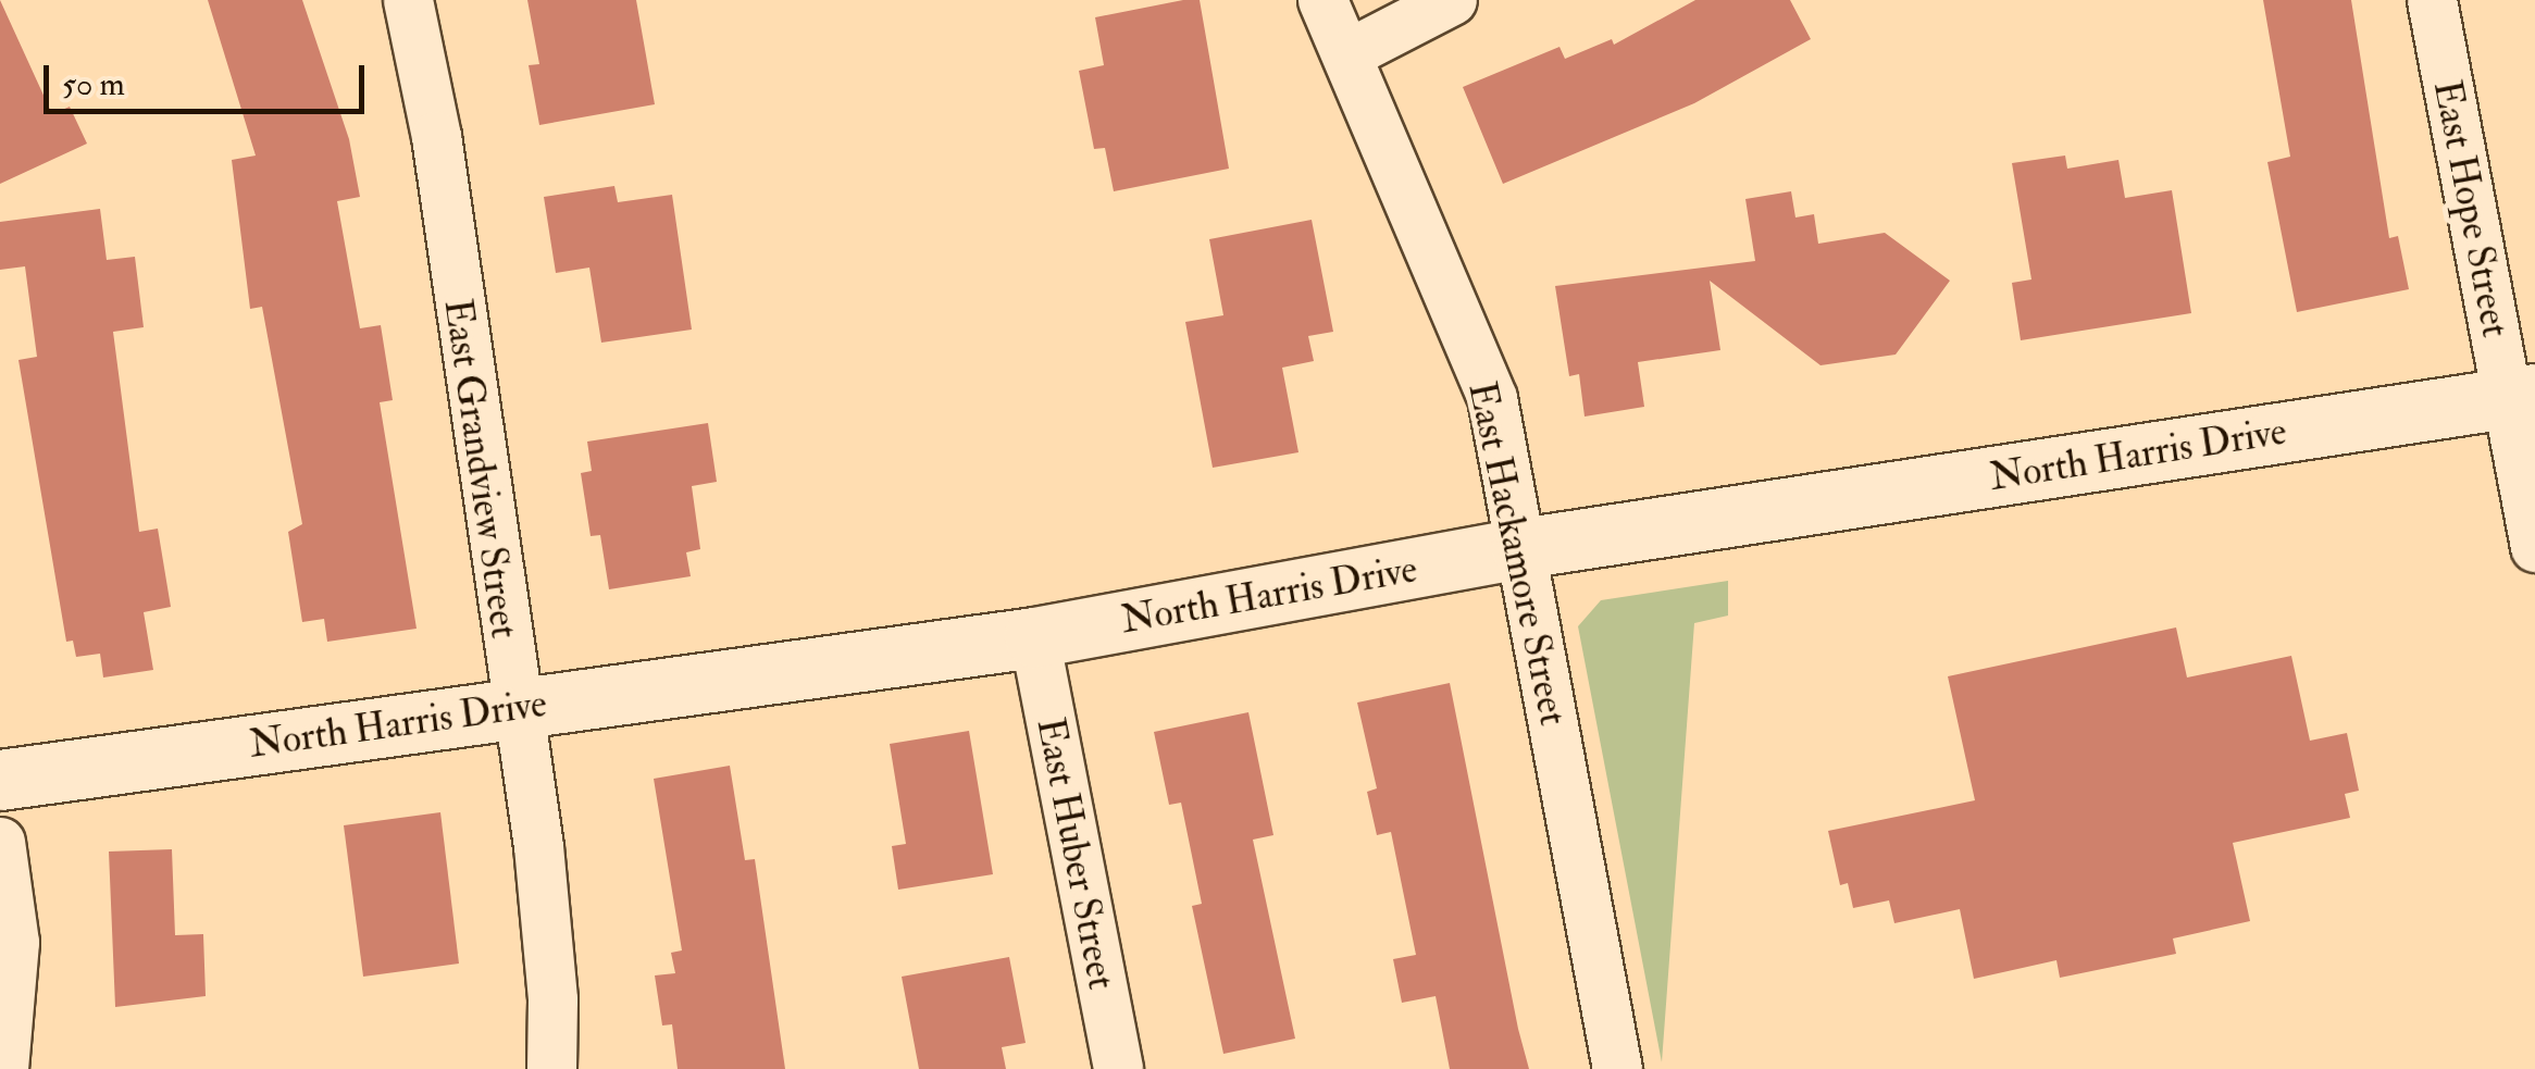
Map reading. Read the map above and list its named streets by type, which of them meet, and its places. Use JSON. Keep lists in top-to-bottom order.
{
  "streets": {
    "street": [
      "East Hope Street",
      "North Harris Drive",
      "East Grandview Street",
      "East Hackamore Street",
      "East Huber Street"
    ]
  },
  "crossings": [
    ["East Hope Street", "North Harris Drive"],
    ["North Harris Drive", "East Grandview Street"],
    ["North Harris Drive", "East Hackamore Street"],
    ["North Harris Drive", "East Huber Street"]
  ],
  "scale_bar": "50 m"
}
